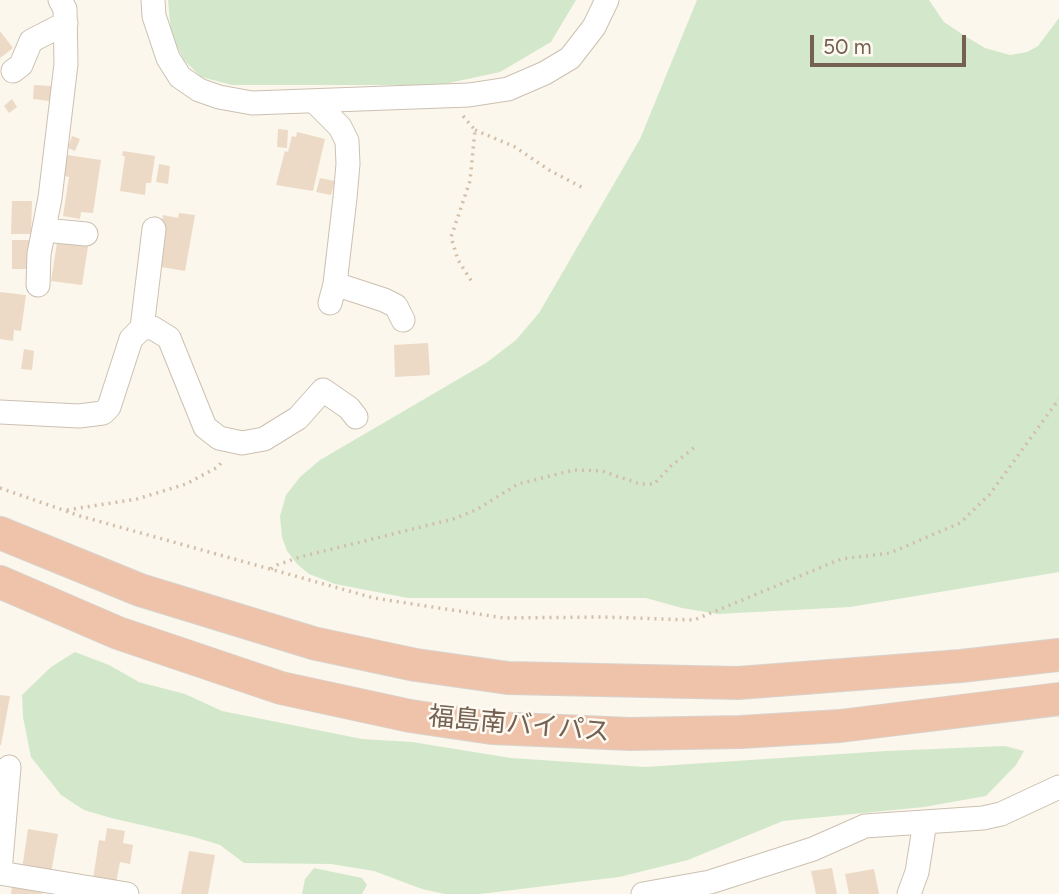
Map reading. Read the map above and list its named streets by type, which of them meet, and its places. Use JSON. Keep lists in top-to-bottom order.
{
  "streets": {
    "highway": ["福島南バイパス"]
  },
  "scale_bar": "50 m"
}
